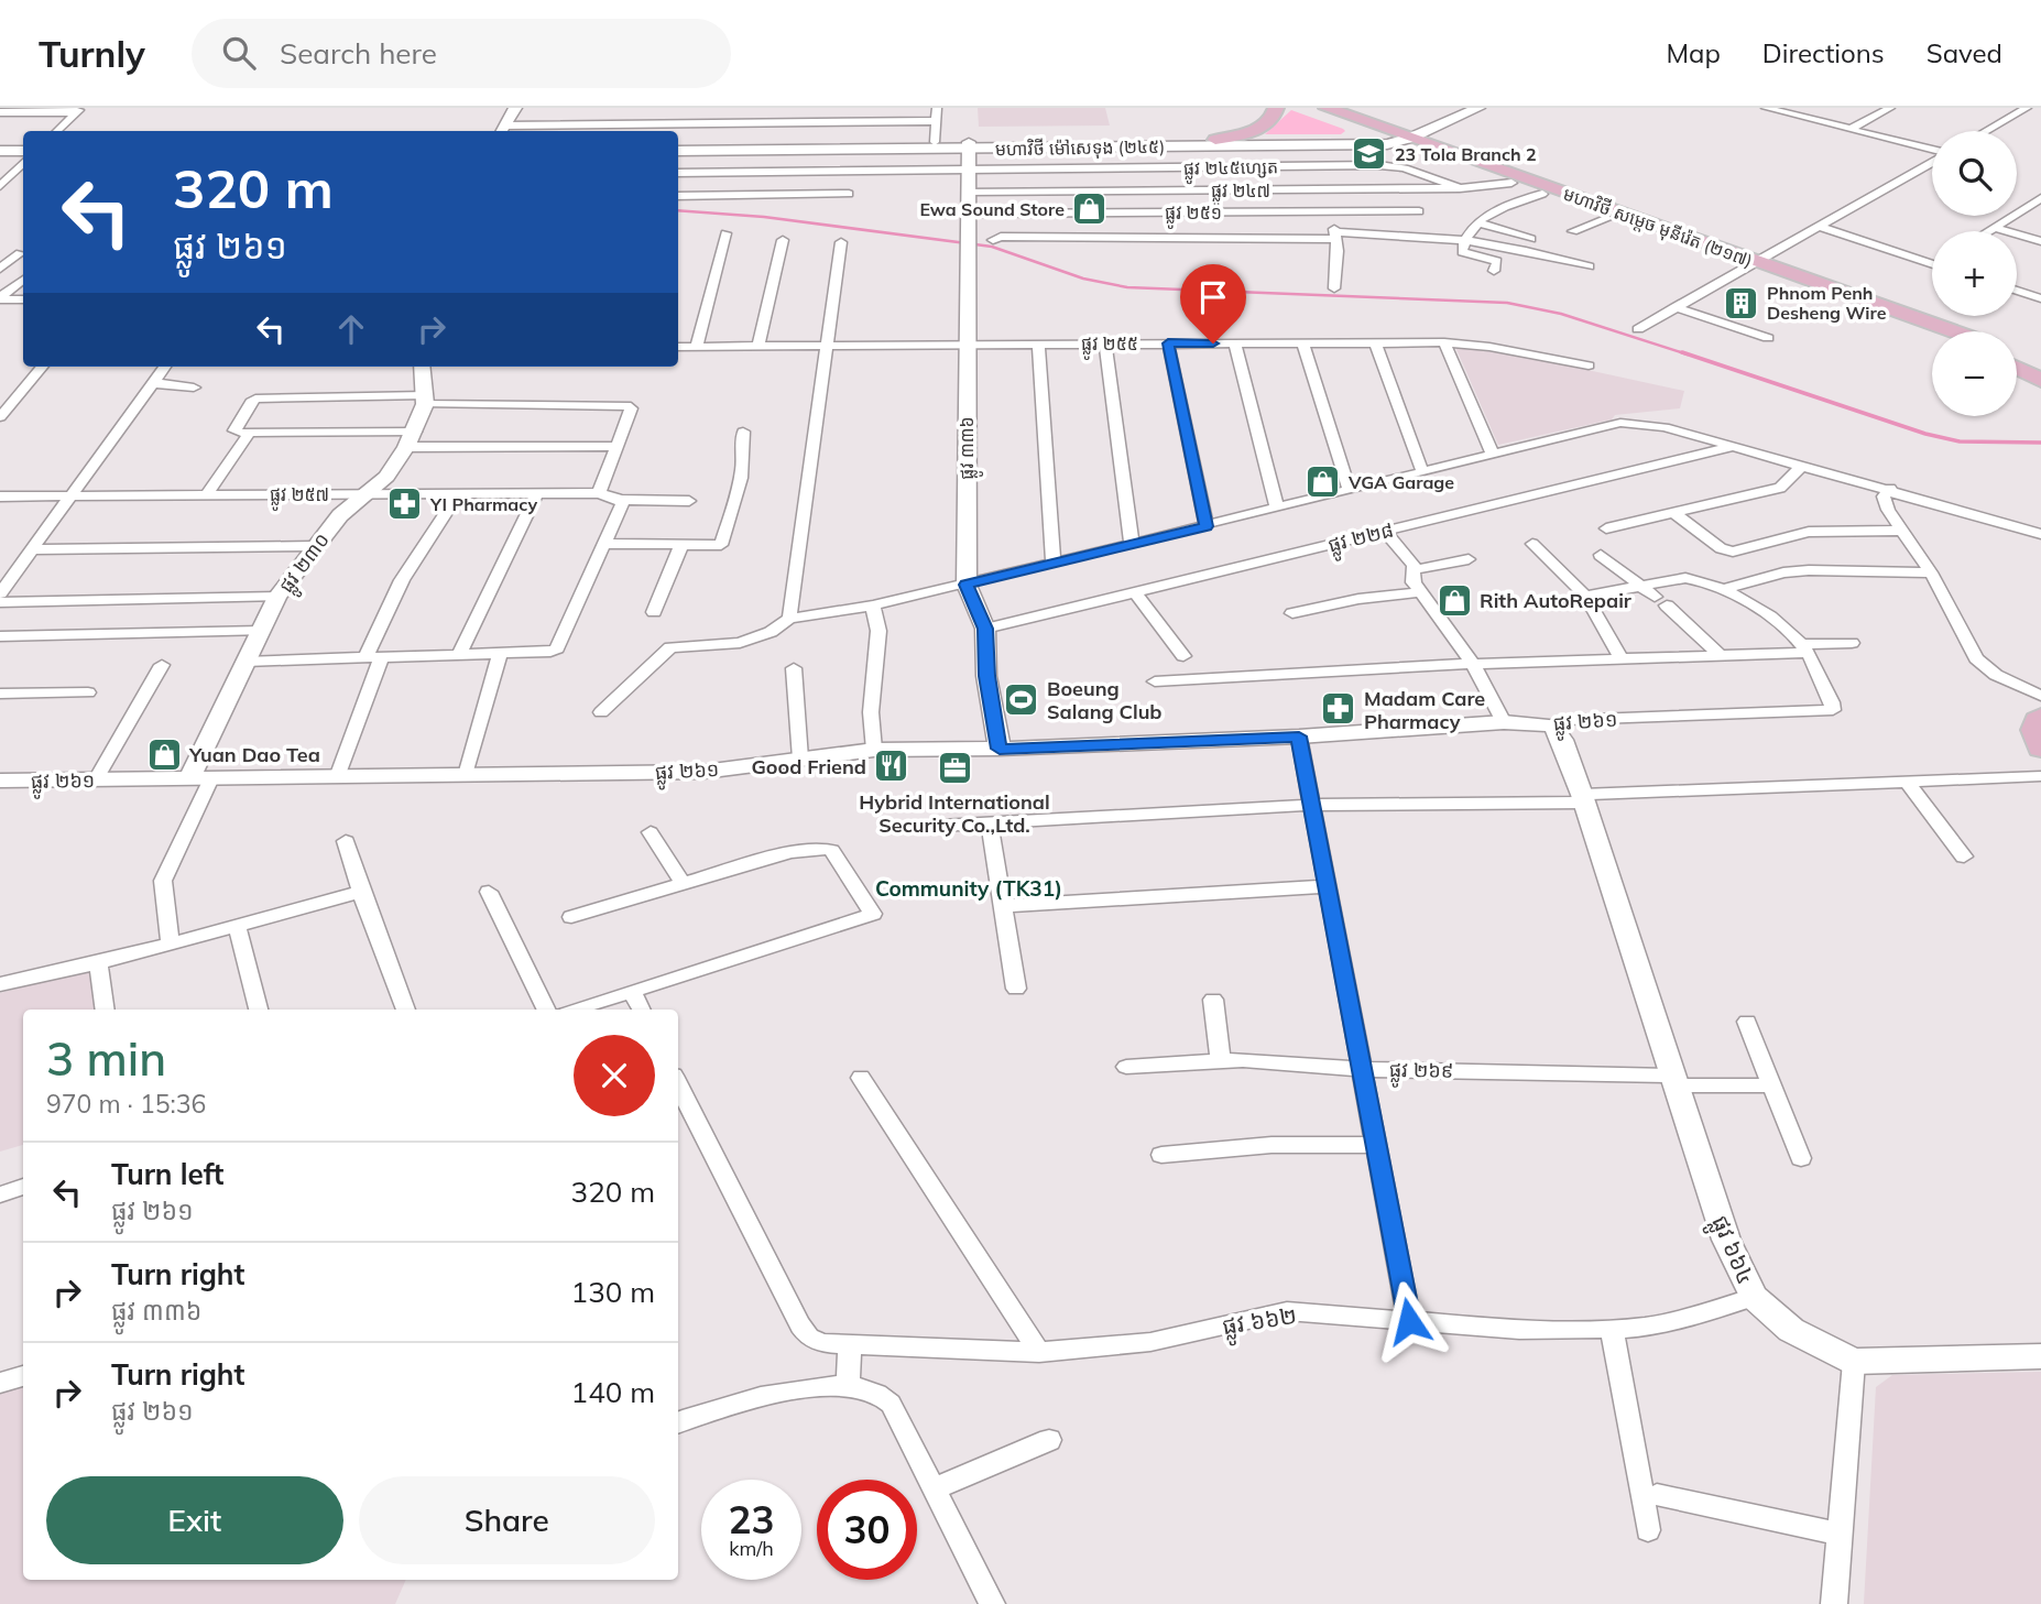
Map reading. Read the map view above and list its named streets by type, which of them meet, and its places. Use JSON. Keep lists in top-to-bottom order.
{
  "streets": {
    "main road": ["មហាវិថី ម៉ៅសេទុង (២៤៥)", "មហាវិថី សម្តេច មុនីរ៉េត (២១៧)"],
    "street": [
      "ផ្លូវ ២៤៥ហ្សេត",
      "ផ្លូវ ២៤៧",
      "ផ្លូវ ២៥១",
      "ផ្លូវ ២៥៥",
      "ផ្លូវ ៣៣៦",
      "ផ្លូវ ២៥៧",
      "ផ្លូវ ២២៨",
      "ផ្លូវ ២៣០",
      "ផ្លូវ ២៦១",
      "ផ្លូវ ២៦៩",
      "ផ្លូវ ៦៦៤",
      "ផ្លូវ ៦៦២"
    ]
  },
  "crossings": [
    ["មហាវិថី ម៉ៅសេទុង (២៤៥)", "មហាវិថី សម្តេច មុនីរ៉េត (២១៧)"],
    ["មហាវិថី ម៉ៅសេទុង (២៤៥)", "ផ្លូវ ៣៣៦"],
    ["ផ្លូវ ២៤៥ហ្សេត", "ផ្លូវ ២៤៧"],
    ["ផ្លូវ ២៤៥ហ្សេត", "ផ្លូវ ៣៣៦"],
    ["ផ្លូវ ២៤៧", "មហាវិថី សម្តេច មុនីរ៉េត (២១៧)"],
    ["ផ្លូវ ២៤៧", "ផ្លូវ ៣៣៦"],
    ["ផ្លូវ ២៥១", "ផ្លូវ ៣៣៦"],
    ["ផ្លូវ ២៥៥", "ផ្លូវ ៣៣៦"],
    ["ផ្លូវ ៣៣៦", "ផ្លូវ ២២៨"],
    ["ផ្លូវ ៣៣៦", "ផ្លូវ ២៦១"],
    ["ផ្លូវ ២៥៧", "ផ្លូវ ២៣០"],
    ["ផ្លូវ ២៣០", "ផ្លូវ ២៦១"],
    ["ផ្លូវ ២៦១", "ផ្លូវ ៦៦៤"],
    ["ផ្លូវ ២៦៩", "ផ្លូវ ៦៦៤"],
    ["ផ្លូវ ៦៦៤", "ផ្លូវ ៦៦២"]
  ],
  "districts": ["Community (TK31)"],
  "places": {
    "school or university": ["23 Tola Branch 2"],
    "shop": [
      "Ewa Sound Store",
      "VGA Garage",
      "Rith AutoRepair",
      "Yuan Dao Tea"
    ],
    "building": ["Phnom Penh Desheng Wire"],
    "pharmacy": ["YI Pharmacy", "Madam Care Pharmacy"],
    "sports": ["Boeung Salang Club"],
    "restaurant": ["Good Friend"],
    "office": ["Hybrid International Security Co.,Ltd."]
  },
  "page": {
    "header": "Turnly",
    "search": "Search here",
    "nav": ["Map", "Directions", "Saved"],
    "map_buttons": ["+", "−"],
    "turn": ["320 m", "ផ្លូវ ២៦១"],
    "heading": ["3 min", "970 m · 15:36"],
    "list": [
      {
        "name": "Turn left",
        "note": "ផ្លូវ ២៦១",
        "value": "320 m"
      },
      {
        "name": "Turn right",
        "note": "ផ្លូវ ៣៣៦",
        "value": "130 m"
      },
      {
        "name": "Turn right",
        "note": "ផ្លូវ ២៦១",
        "value": "140 m"
      }
    ],
    "buttons": ["Exit", "Share"],
    "speed": "23 km/h",
    "limit": "30"
  }
}
